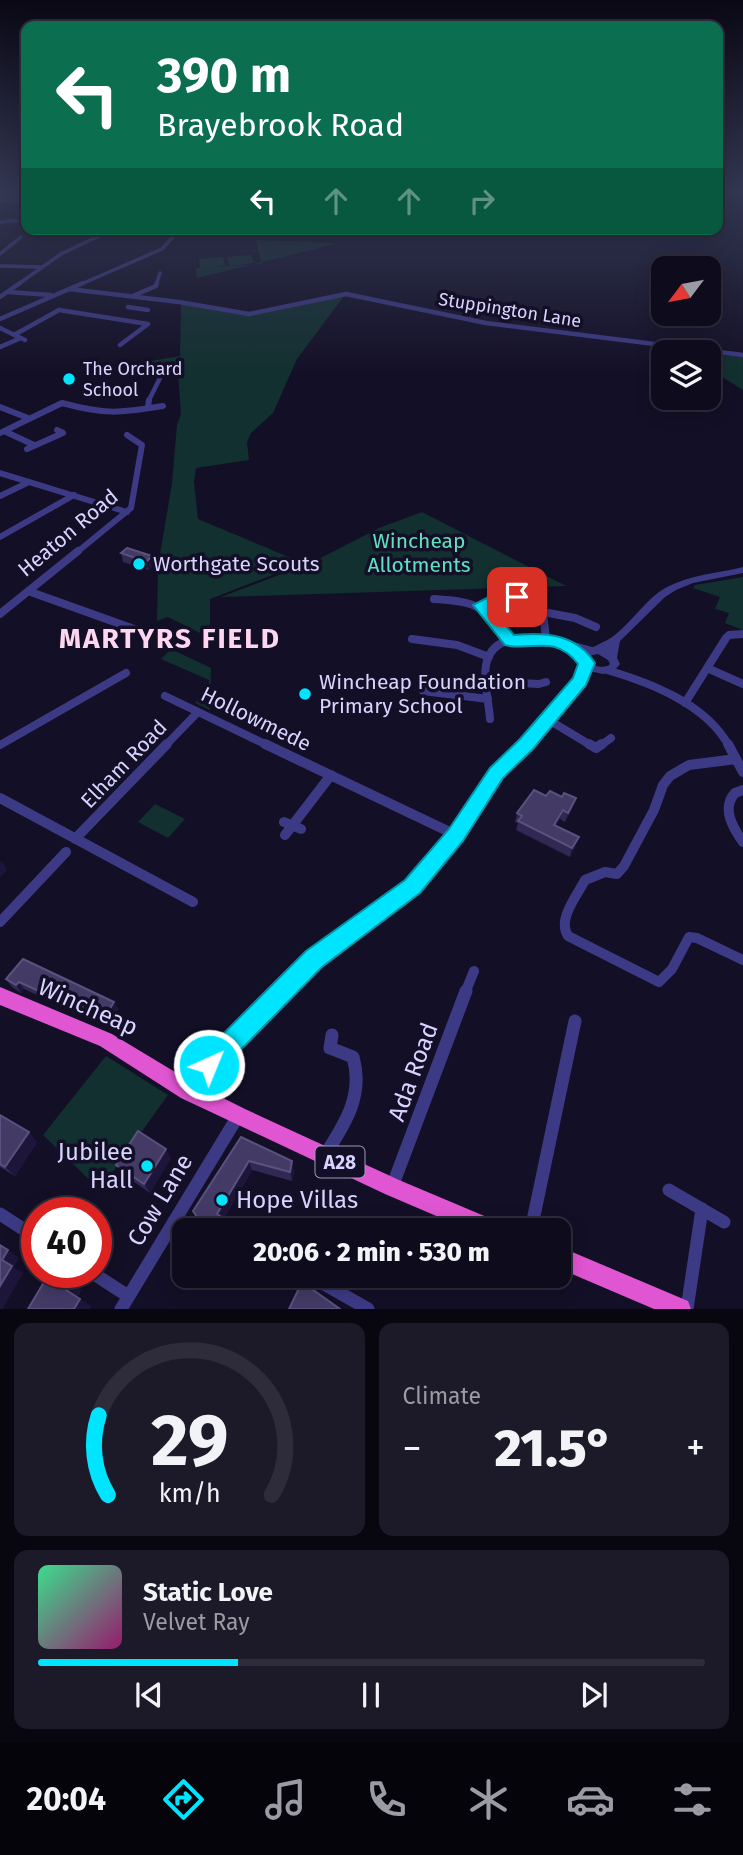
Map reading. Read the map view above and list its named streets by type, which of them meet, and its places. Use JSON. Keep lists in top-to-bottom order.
{
  "streets": {
    "highway": ["Wincheap", "A28"],
    "street": [
      "Stuppington Lane",
      "Heaton Road",
      "Hollowmede",
      "Elham Road",
      "Ada Road",
      "Cow Lane"
    ]
  },
  "crossings": [
    ["Hollowmede", "Elham Road"],
    ["Wincheap", "Ada Road"],
    ["Wincheap", "Cow Lane"]
  ],
  "districts": ["MARTYRS FIELD"],
  "parks": ["Wincheap Allotments"],
  "places": [
    "The Orchard School",
    "Worthgate Scouts",
    "Wincheap Foundation Primary School",
    "Jubilee Hall",
    "Hope Villas"
  ],
  "north": "bottom left",
  "page": {
    "turn": ["390 m", "Brayebrook Road"],
    "limit": "40",
    "trip": "20:06 · 2 min · 530 m",
    "tile": "Climate",
    "heat": ["−", "21.5°", "+"],
    "song": ["Static Love", "Velvet Ray"],
    "tabs": "20:04",
    "gauge": ["29", "km/h"]
  }
}
